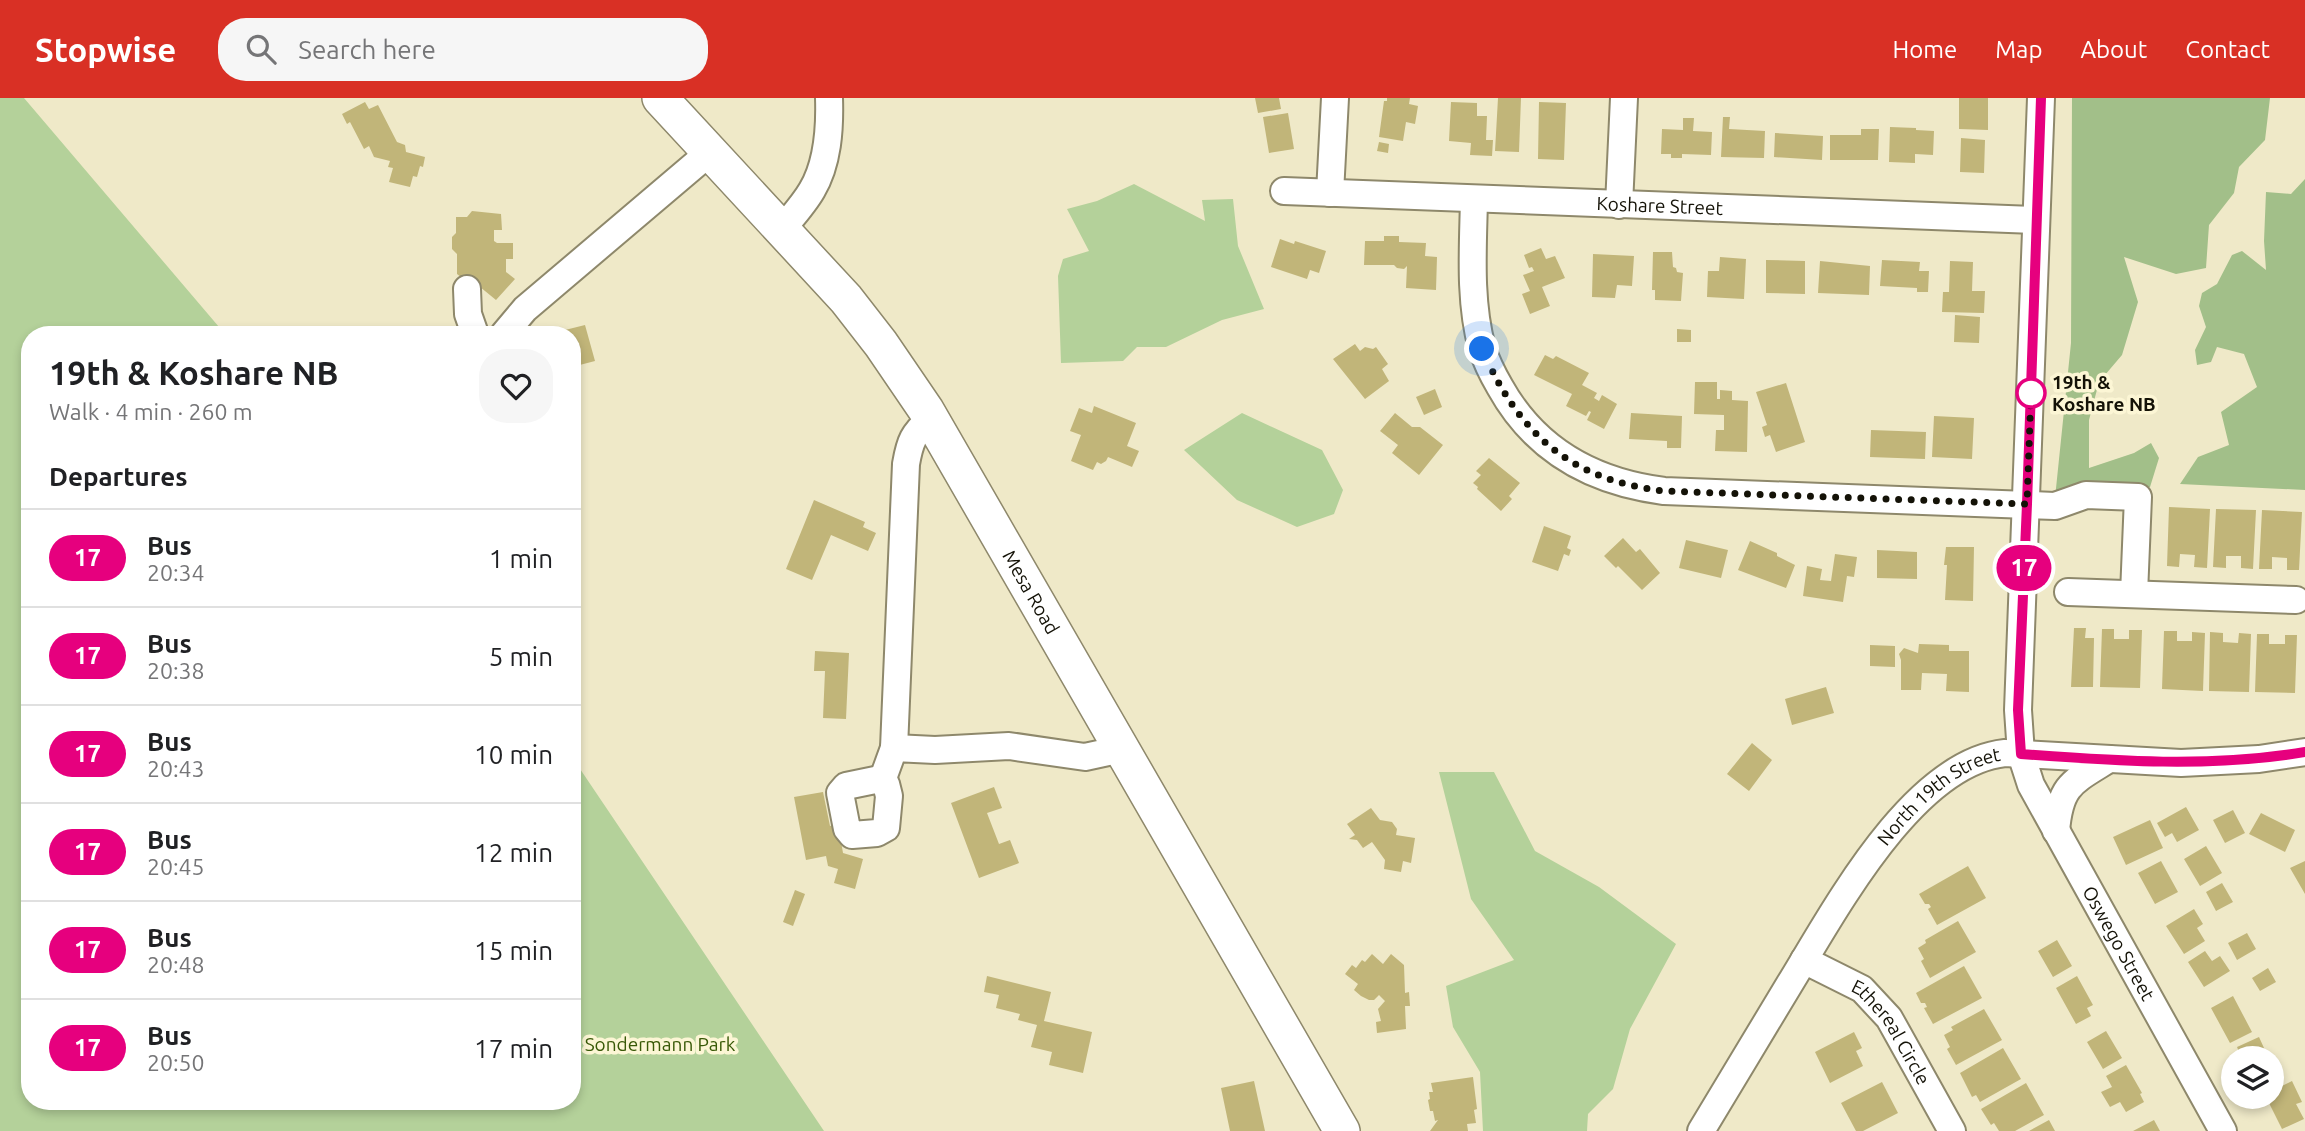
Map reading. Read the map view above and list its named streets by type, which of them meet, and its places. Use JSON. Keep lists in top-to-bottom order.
{
  "streets": {
    "main road": ["Mesa Road"],
    "street": [
      "Koshare Street",
      "North 19th Street",
      "Oswego Street",
      "Ethereal Circle"
    ]
  },
  "crossings": [
    ["Koshare Street", "North 19th Street"],
    ["North 19th Street", "Oswego Street"],
    ["North 19th Street", "Ethereal Circle"]
  ],
  "parks": ["Sondermann Park"],
  "places": ["19th & Koshare NB"],
  "lines": ["bus line 17"],
  "page": {
    "header": "Stopwise",
    "search": "Search here",
    "nav": [
      "Home",
      "Map",
      "About",
      "Contact"
    ],
    "on_map": "17",
    "heading": [
      ["19th & Koshare NB", "Walk · 4 min · 260 m"],
      "Departures"
    ],
    "list": [
      {
        "mark": "17",
        "name": "Bus",
        "note": "20:34",
        "value": "1 min"
      },
      {
        "mark": "17",
        "name": "Bus",
        "note": "20:38",
        "value": "5 min"
      },
      {
        "mark": "17",
        "name": "Bus",
        "note": "20:43",
        "value": "10 min"
      },
      {
        "mark": "17",
        "name": "Bus",
        "note": "20:45",
        "value": "12 min"
      },
      {
        "mark": "17",
        "name": "Bus",
        "note": "20:48",
        "value": "15 min"
      },
      {
        "mark": "17",
        "name": "Bus",
        "note": "20:50",
        "value": "17 min"
      }
    ]
  }
}
